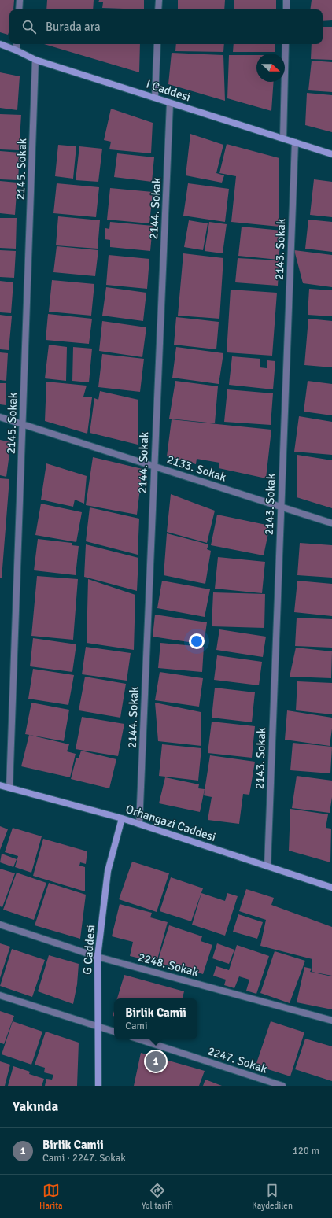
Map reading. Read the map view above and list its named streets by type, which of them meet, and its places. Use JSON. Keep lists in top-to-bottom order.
{
  "streets": {
    "street": [
      "I Caddesi",
      "2145. Sokak",
      "2144. Sokak",
      "2143. Sokak",
      "2133. Sokak",
      "Orhangazi Caddesi",
      "G Caddesi",
      "2248. Sokak",
      "2247. Sokak"
    ]
  },
  "crossings": [
    ["I Caddesi", "2145. Sokak"],
    ["I Caddesi", "2144. Sokak"],
    ["I Caddesi", "2143. Sokak"],
    ["2145. Sokak", "2133. Sokak"],
    ["2145. Sokak", "Orhangazi Caddesi"],
    ["2144. Sokak", "2133. Sokak"],
    ["2144. Sokak", "Orhangazi Caddesi"],
    ["2143. Sokak", "2133. Sokak"],
    ["2143. Sokak", "Orhangazi Caddesi"],
    ["Orhangazi Caddesi", "G Caddesi"],
    ["G Caddesi", "2248. Sokak"]
  ],
  "north": "right",
  "page": {
    "search": "Burada ara",
    "popup": ["Birlik Camii", "Cami"],
    "pins": "1",
    "heading": "Yakında",
    "list": [
      {
        "mark": "1",
        "name": "Birlik Camii",
        "note": "Cami · 2247. Sokak",
        "value": "120 m"
      }
    ],
    "nav": ["Harita", "Yol tarifi", "Kaydedilen"]
  }
}
